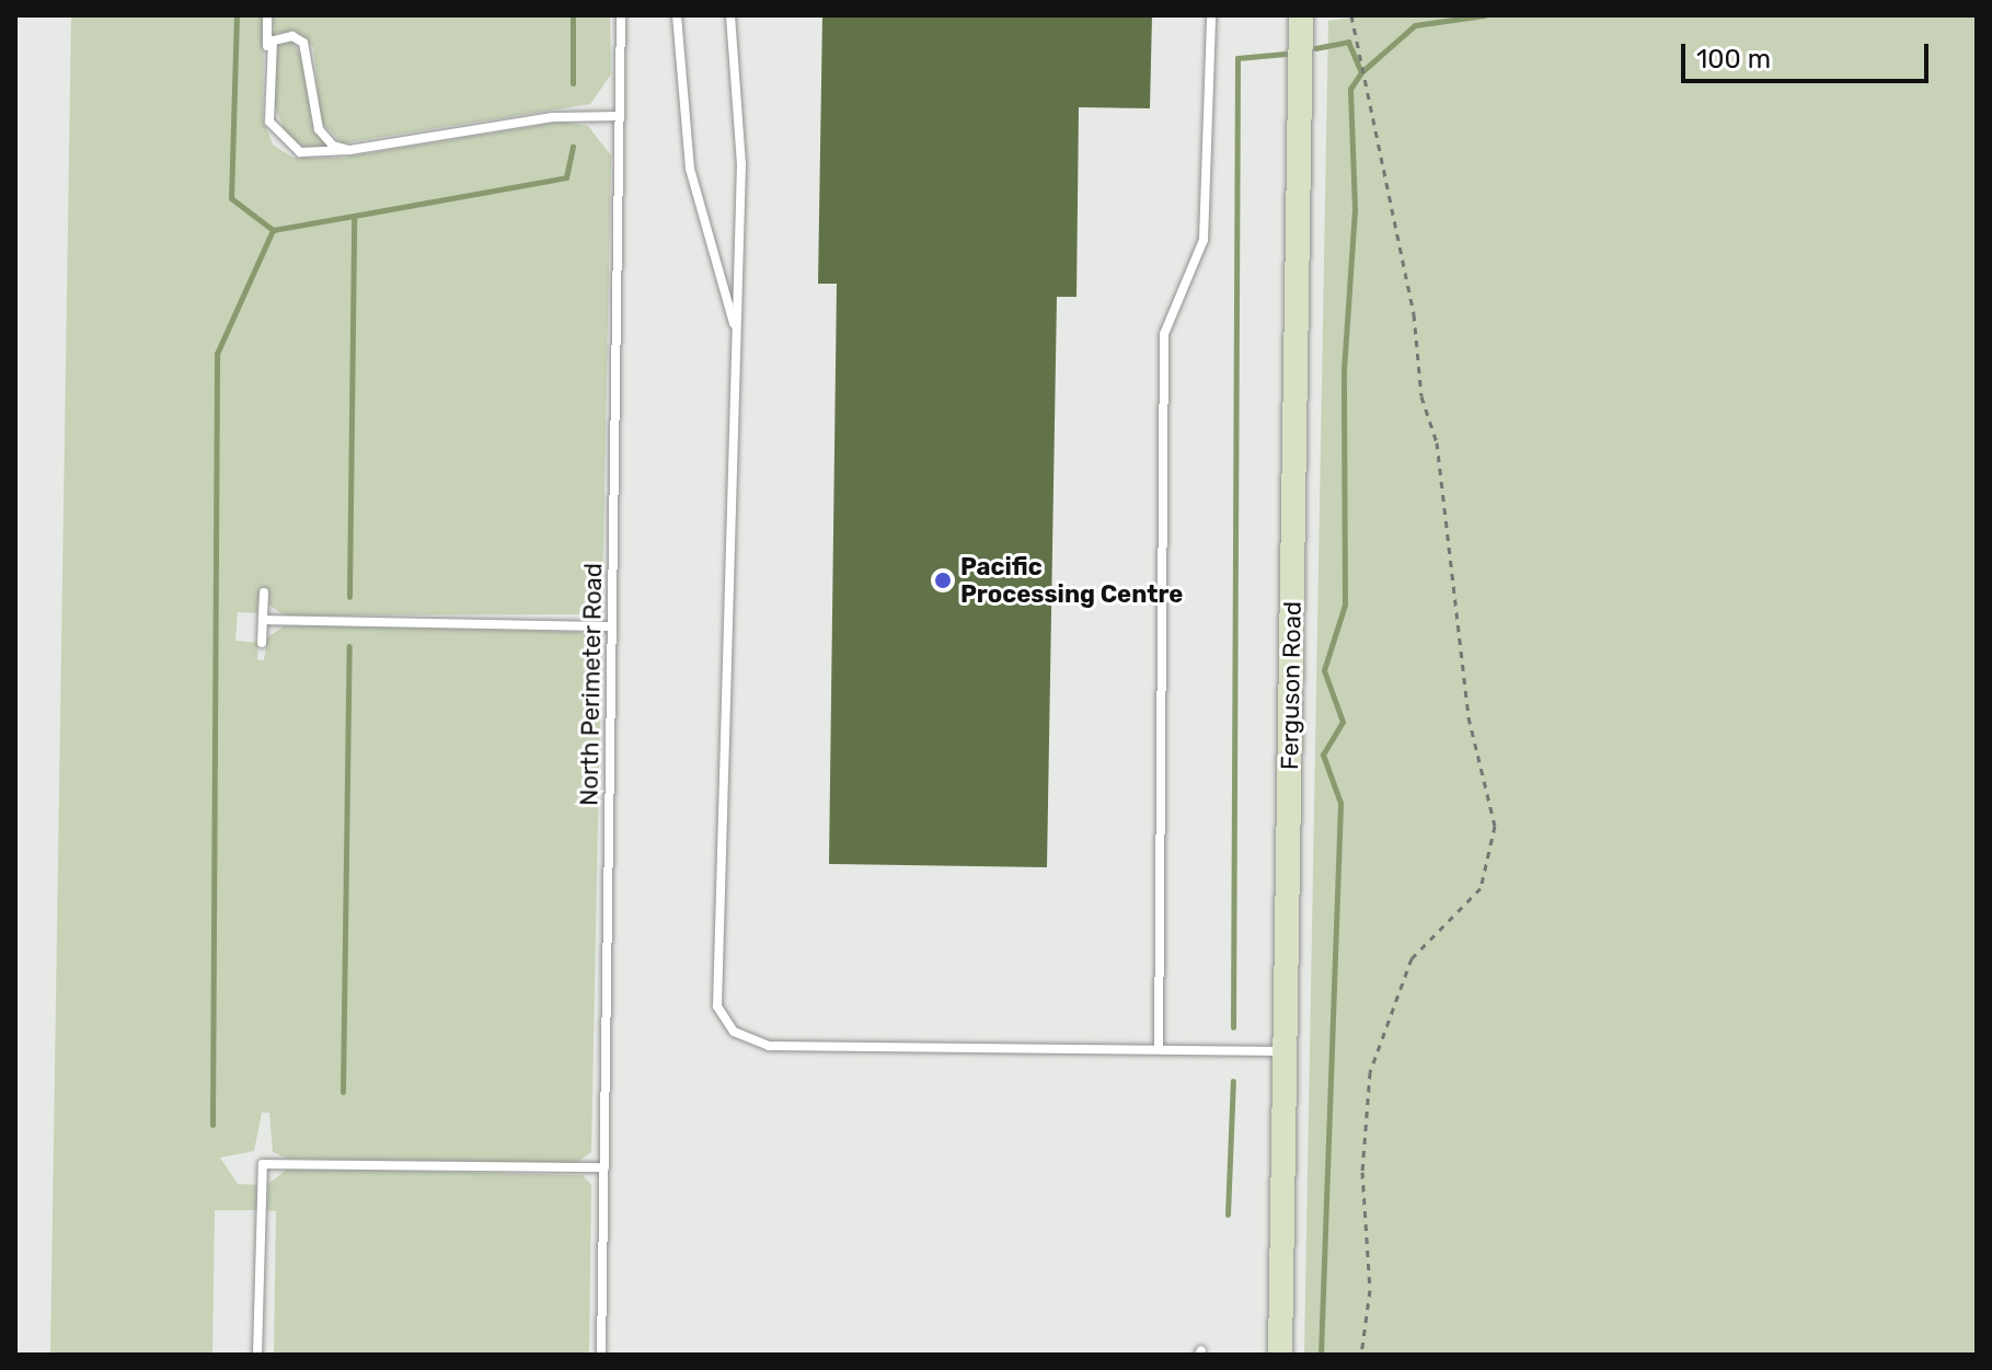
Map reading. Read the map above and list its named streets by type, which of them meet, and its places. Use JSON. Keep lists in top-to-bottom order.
{
  "streets": {
    "street": ["Ferguson Road"],
    "lane": ["North Perimeter Road"]
  },
  "places": ["Pacific Processing Centre"],
  "scale_bar": "100 m"
}
